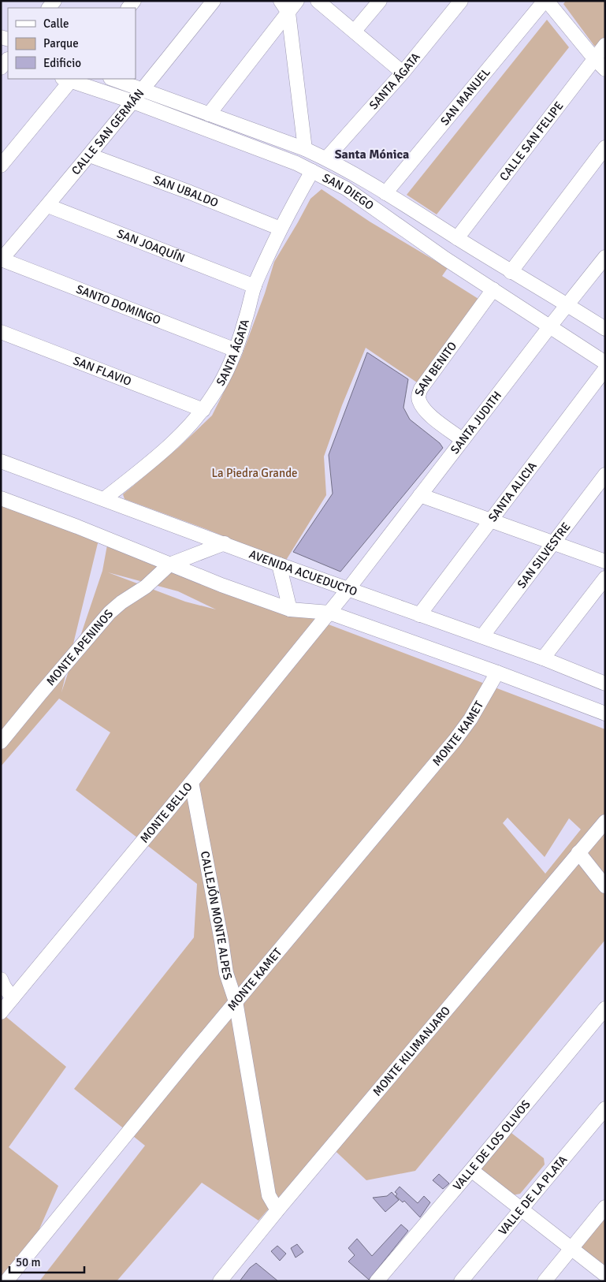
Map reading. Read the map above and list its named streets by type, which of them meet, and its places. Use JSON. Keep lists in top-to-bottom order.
{
  "streets": {
    "street": [
      "SANTA ÁGATA",
      "SAN MANUEL",
      "CALLE SAN GERMÁN",
      "CALLE SAN FELIPE",
      "SAN UBALDO",
      "SAN DIEGO",
      "SAN JOAQUÍN",
      "SANTO DOMINGO",
      "SAN BENITO",
      "SAN FLAVIO",
      "SANTA JUDITH",
      "SANTA ALICIA",
      "SAN SILVESTRE",
      "AVENIDA ACUEDUCTO",
      "MONTE APENINOS",
      "MONTE KAMET",
      "MONTE BELLO",
      "CALLEJÓN MONTE ALPES",
      "MONTE KILIMANJARO",
      "VALLE DE LOS OLIVOS",
      "VALLE DE LA PLATA"
    ]
  },
  "crossings": [
    ["SANTA ÁGATA", "SAN UBALDO"],
    ["SANTA ÁGATA", "SAN DIEGO"],
    ["SANTA ÁGATA", "SAN JOAQUÍN"],
    ["SANTA ÁGATA", "SANTO DOMINGO"],
    ["SANTA ÁGATA", "SAN FLAVIO"],
    ["SANTA ÁGATA", "AVENIDA ACUEDUCTO"],
    ["SAN MANUEL", "SAN DIEGO"],
    ["CALLE SAN GERMÁN", "SAN UBALDO"],
    ["CALLE SAN GERMÁN", "SAN DIEGO"],
    ["CALLE SAN GERMÁN", "SAN JOAQUÍN"],
    ["CALLE SAN GERMÁN", "SANTO DOMINGO"],
    ["CALLE SAN FELIPE", "SAN DIEGO"],
    ["SAN DIEGO", "SAN BENITO"],
    ["SAN DIEGO", "SANTA JUDITH"],
    ["SAN BENITO", "SANTA JUDITH"],
    ["SANTA JUDITH", "AVENIDA ACUEDUCTO"],
    ["SANTA JUDITH", "MONTE BELLO"],
    ["SANTA ALICIA", "AVENIDA ACUEDUCTO"],
    ["SAN SILVESTRE", "AVENIDA ACUEDUCTO"],
    ["AVENIDA ACUEDUCTO", "MONTE BELLO"],
    ["MONTE KAMET", "CALLEJÓN MONTE ALPES"],
    ["MONTE BELLO", "CALLEJÓN MONTE ALPES"],
    ["CALLEJÓN MONTE ALPES", "MONTE KILIMANJARO"]
  ],
  "districts": ["Santa Mónica"],
  "parks": ["La Piedra Grande"],
  "legend": ["Calle", "Parque", "Edificio"],
  "scale_bar": "50 m"
}
